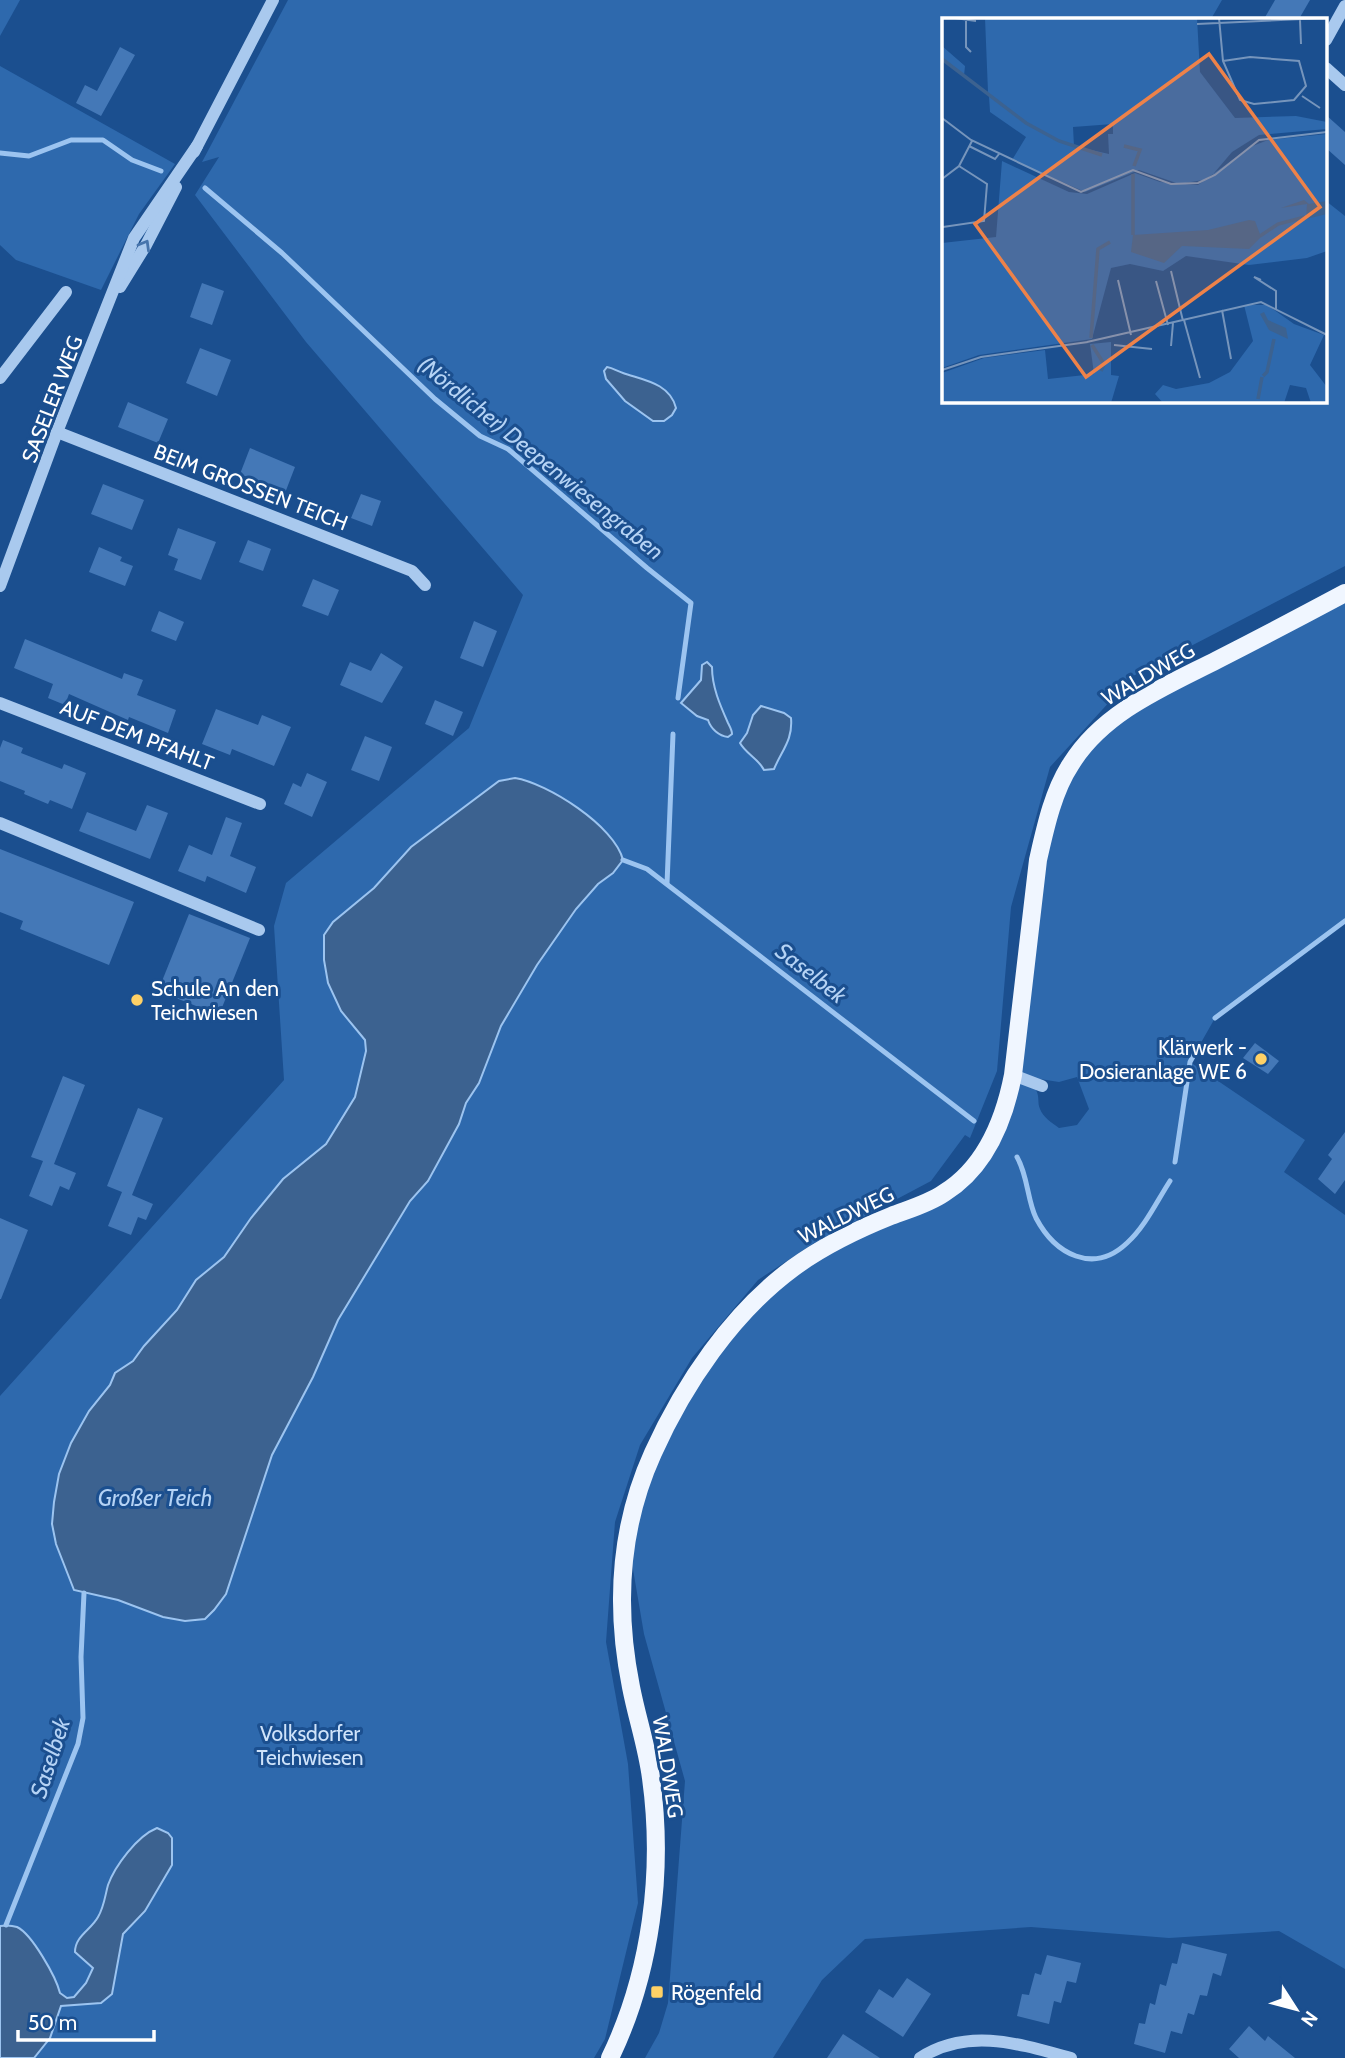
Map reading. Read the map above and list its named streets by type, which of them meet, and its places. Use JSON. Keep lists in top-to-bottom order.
{
  "streets": {
    "main road": ["WALDWEG"],
    "street": ["SASELER WEG", "BEIM GROSSEN TEICH", "AUF DEM PFAHLT"]
  },
  "crossings": [
    ["SASELER WEG", "BEIM GROSSEN TEICH"]
  ],
  "water": ["(Nördlicher) Deepenwiesengraben", "Saselbek", "Großer Teich"],
  "parks": ["Volksdorfer Teichwiesen"],
  "places": {
    "other": ["Schule An den Teichwiesen", "Klärwerk - Dosieranlage WE 6"],
    "transit": ["Rögenfeld"]
  },
  "scale_bar": "50 m",
  "north": "bottom right"
}
